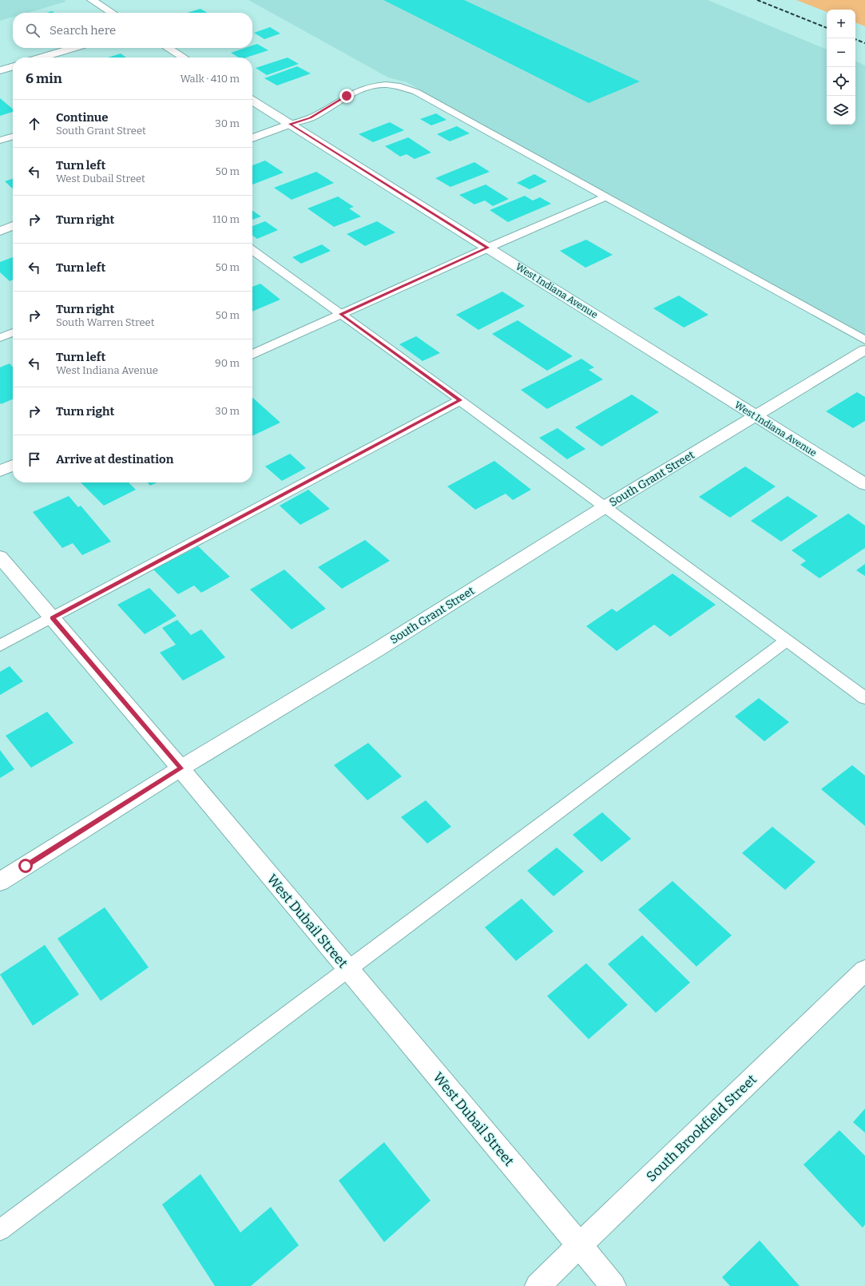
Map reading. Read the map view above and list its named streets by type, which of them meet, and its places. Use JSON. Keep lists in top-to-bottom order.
{
  "streets": {
    "street": [
      "West Indiana Avenue",
      "South Grant Street",
      "West Dubail Street",
      "South Brookfield Street"
    ]
  },
  "crossings": [
    ["West Indiana Avenue", "South Grant Street"],
    ["South Grant Street", "West Dubail Street"],
    ["West Dubail Street", "South Brookfield Street"]
  ],
  "page": {
    "map_buttons": ["+", "−"],
    "search": "Search here",
    "heading": ["6 min", "Walk · 410 m"],
    "list": [
      ["Continue", "South Grant Street", "30 m"],
      ["Turn left", "West Dubail Street", "50 m"],
      ["Turn right", "110 m"],
      ["Turn left", "50 m"],
      ["Turn right", "South Warren Street", "50 m"],
      ["Turn left", "West Indiana Avenue", "90 m"],
      ["Turn right", "30 m"],
      "Arrive at destination"
    ]
  }
}
